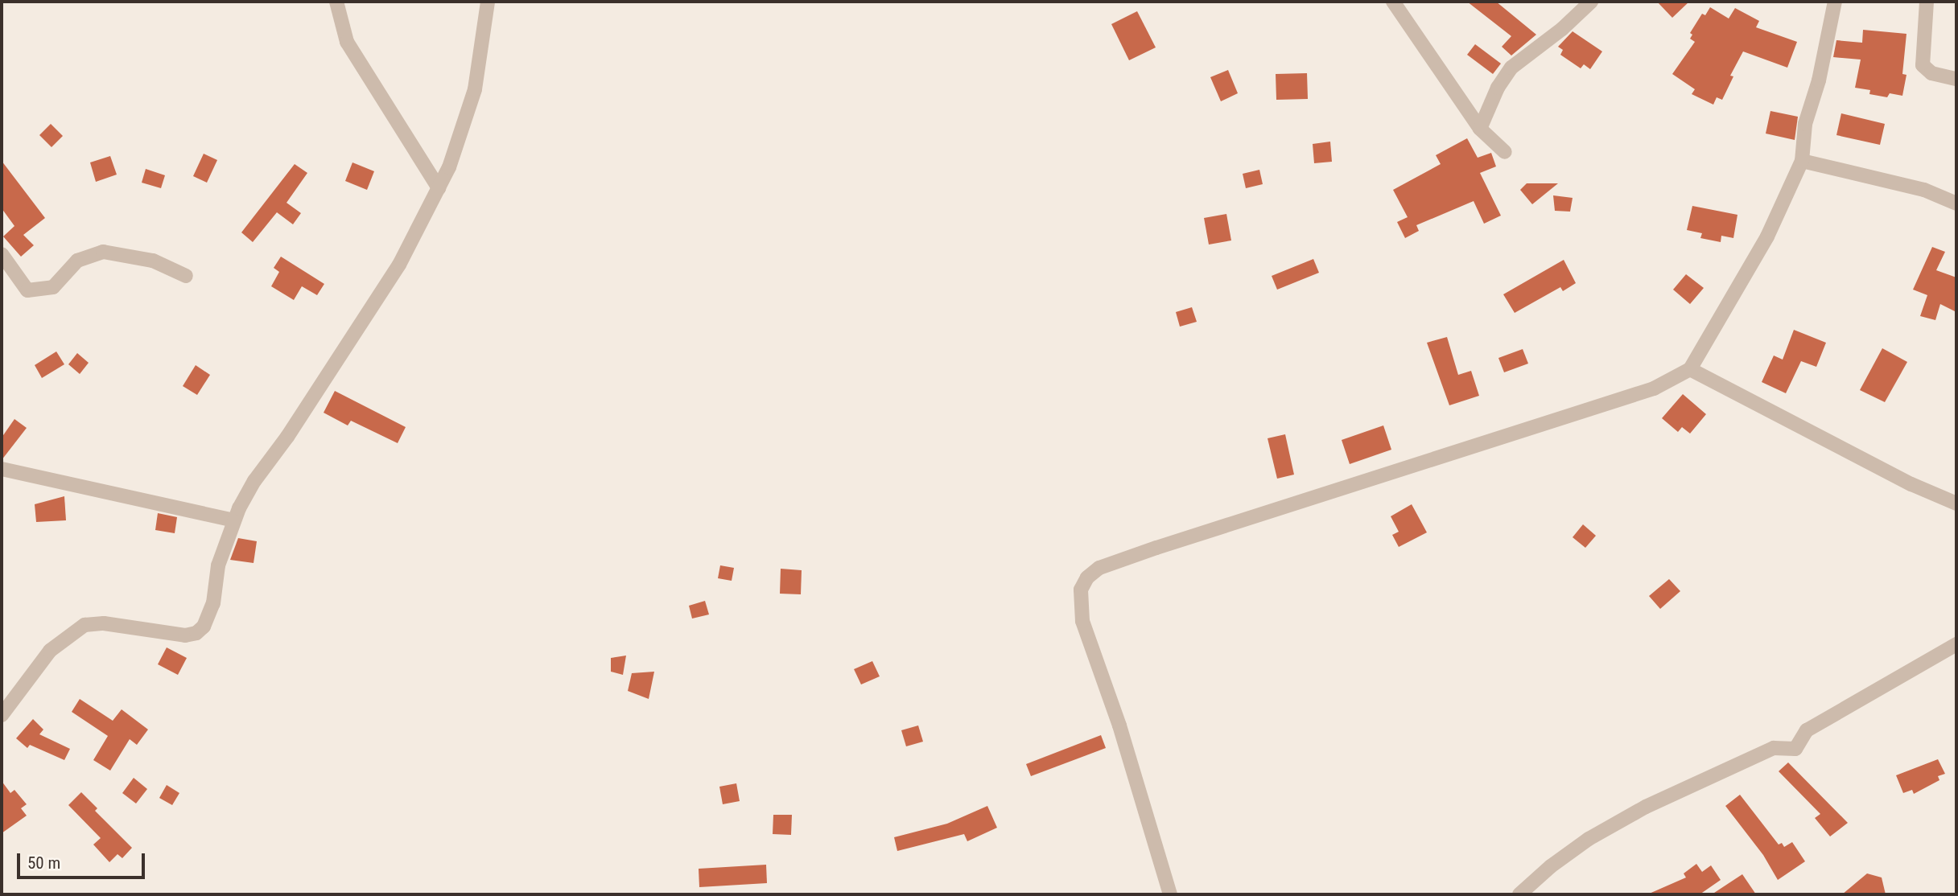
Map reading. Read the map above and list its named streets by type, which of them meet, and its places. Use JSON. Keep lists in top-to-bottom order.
{
  "scale_bar": "50 m"
}
